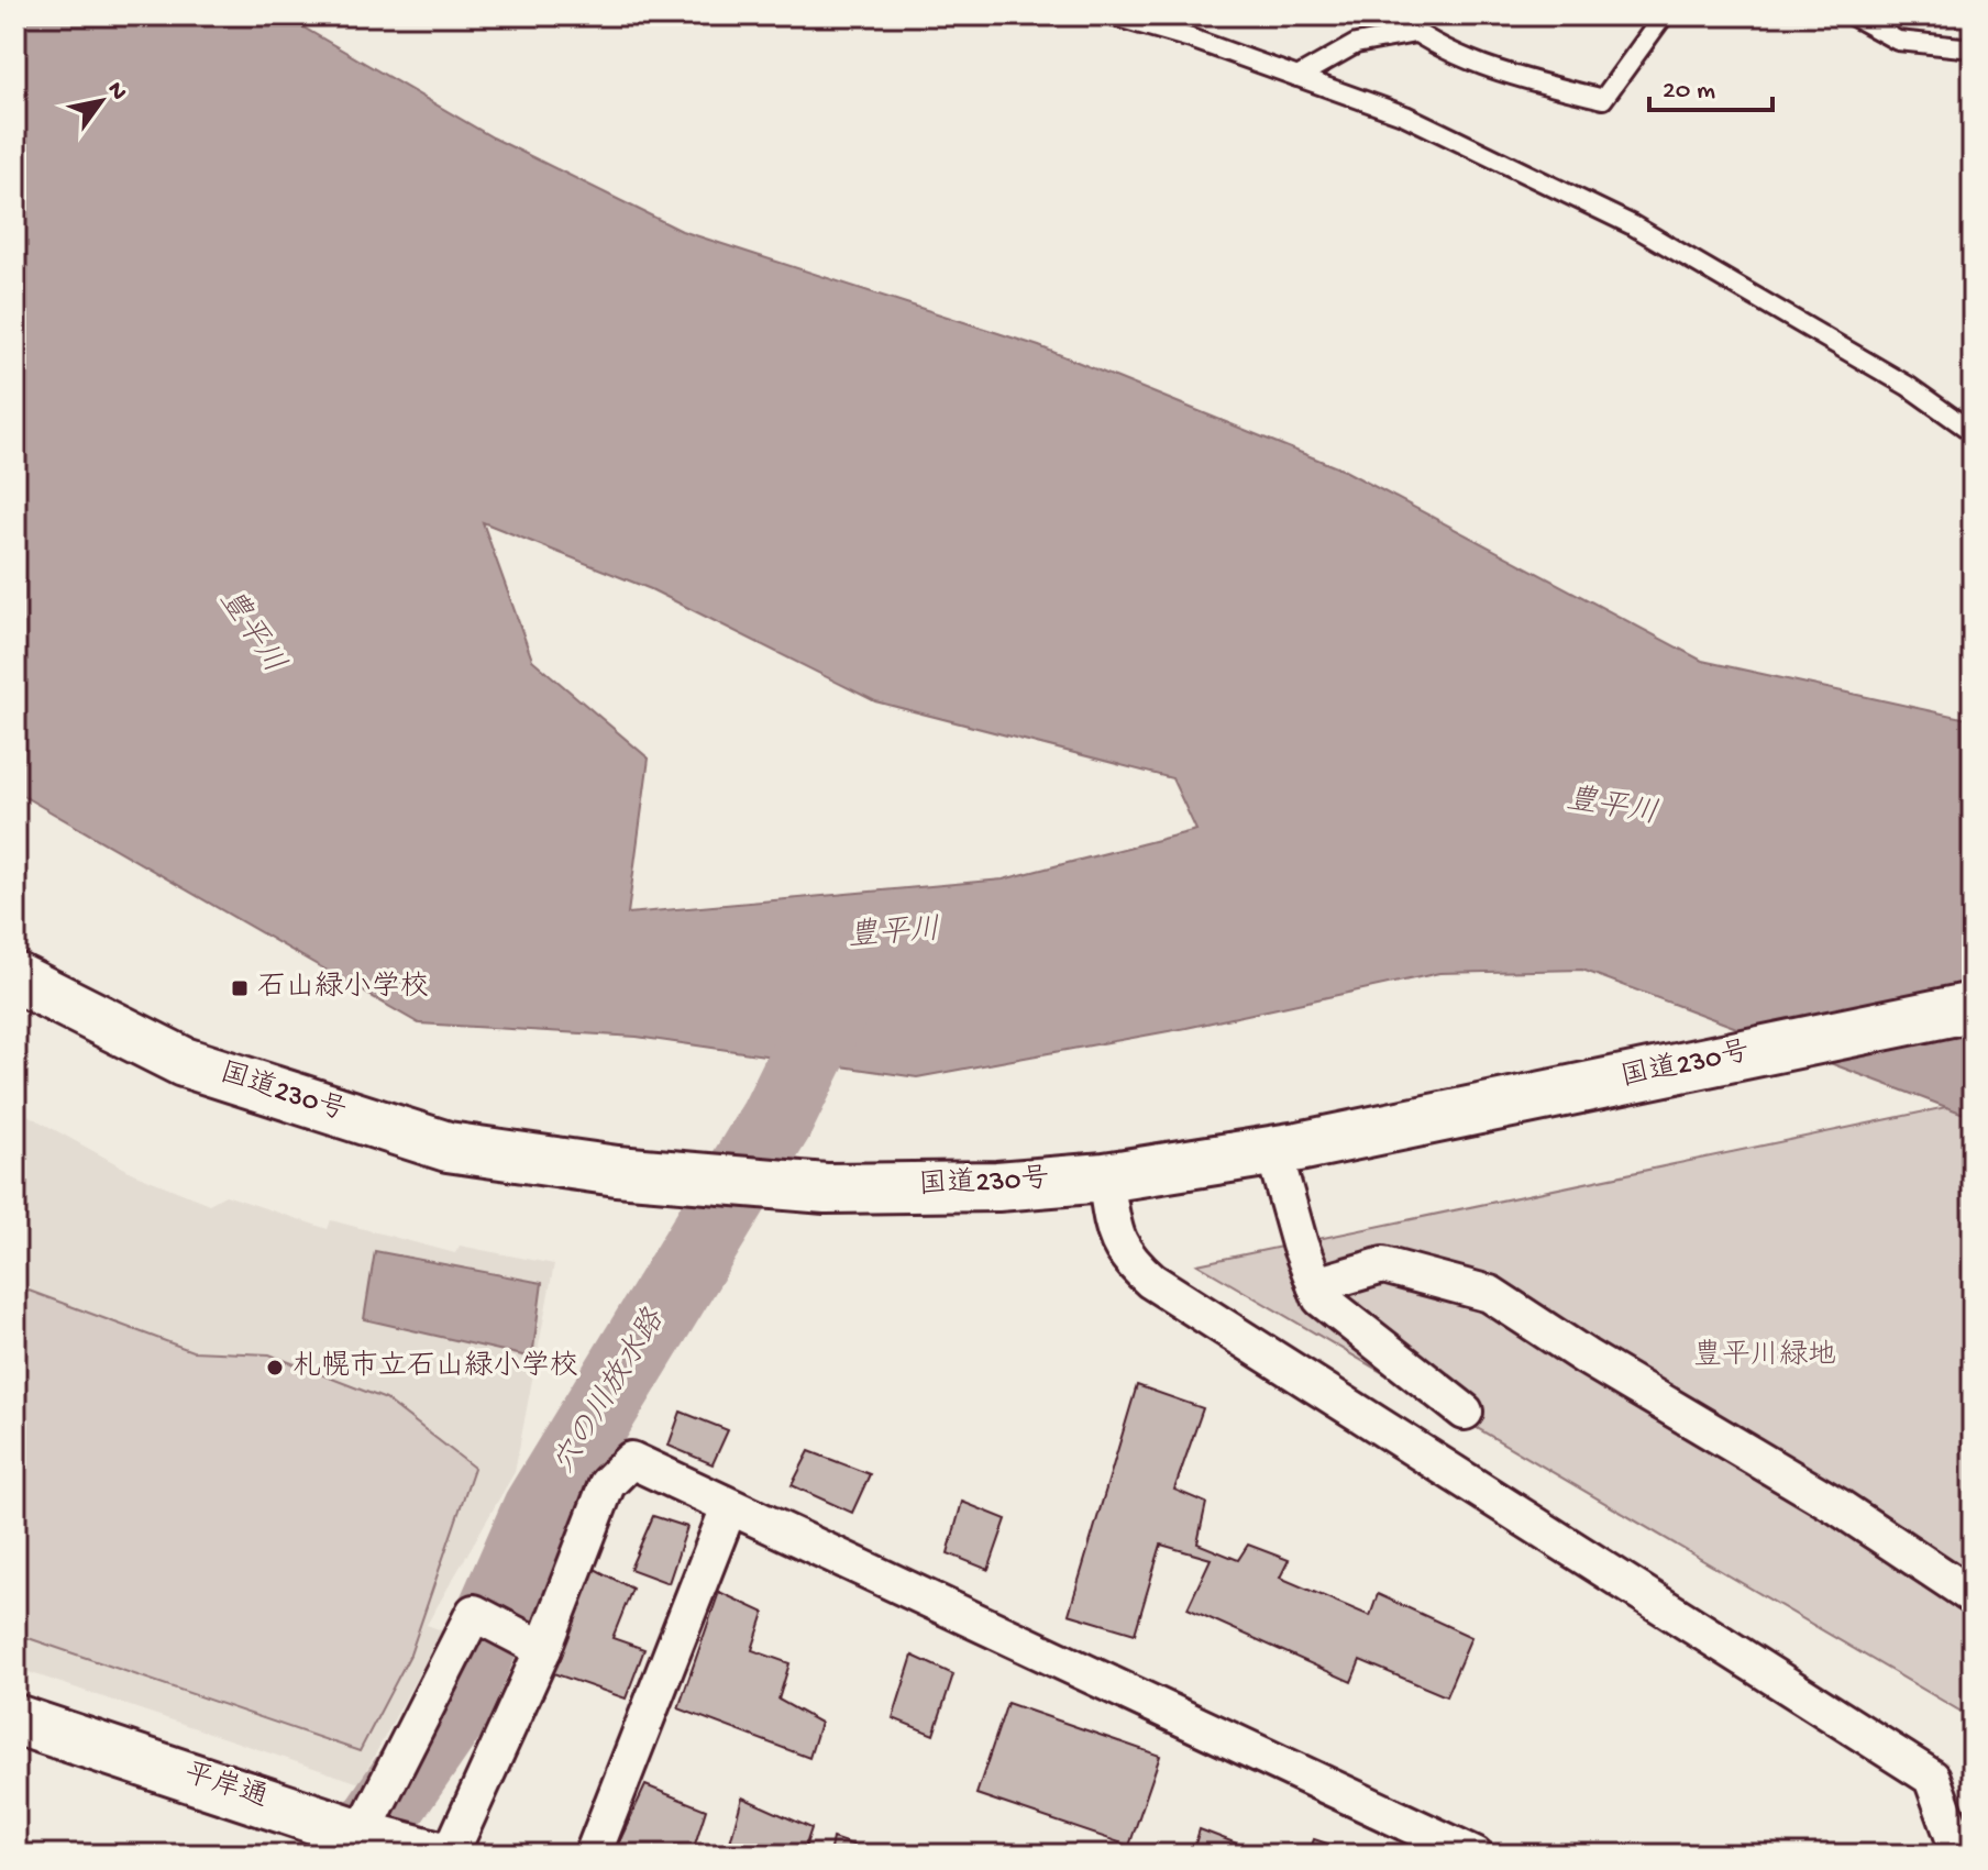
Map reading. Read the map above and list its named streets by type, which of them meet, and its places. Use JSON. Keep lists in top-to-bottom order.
{
  "streets": {
    "main road": ["国道230号", "平岸通"]
  },
  "water": ["豊平川", "穴の川放水路"],
  "parks": ["豊平川緑地"],
  "places": {
    "transit": ["石山緑小学校"],
    "other": ["札幌市立石山緑小学校"]
  },
  "scale_bar": "20 m",
  "north": "top right"
}
